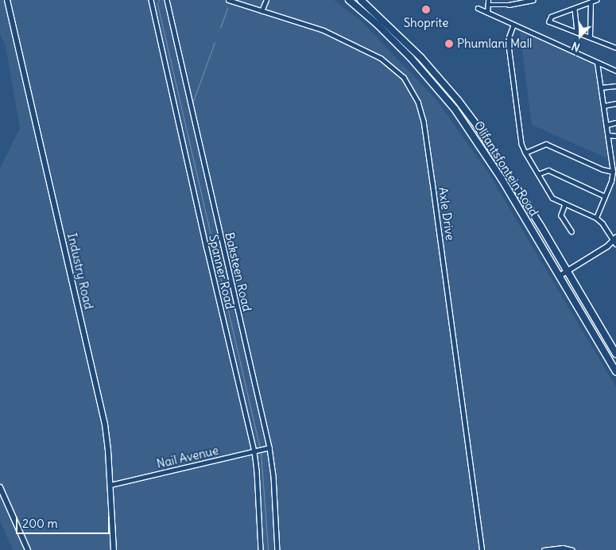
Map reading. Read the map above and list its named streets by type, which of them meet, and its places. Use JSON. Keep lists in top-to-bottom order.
{
  "streets": {
    "main road": ["Olifantsfontein Road"],
    "street": [
      "Axle Drive",
      "Industry Road",
      "Spanner Road",
      "Baksteen Road",
      "Nail Avenue"
    ]
  },
  "crossings": [
    ["Industry Road", "Nail Avenue"],
    ["Spanner Road", "Nail Avenue"],
    ["Baksteen Road", "Nail Avenue"]
  ],
  "places": ["Shoprite", "Phumlani Mall"],
  "scale_bar": "200 m",
  "north": "bottom"
}
